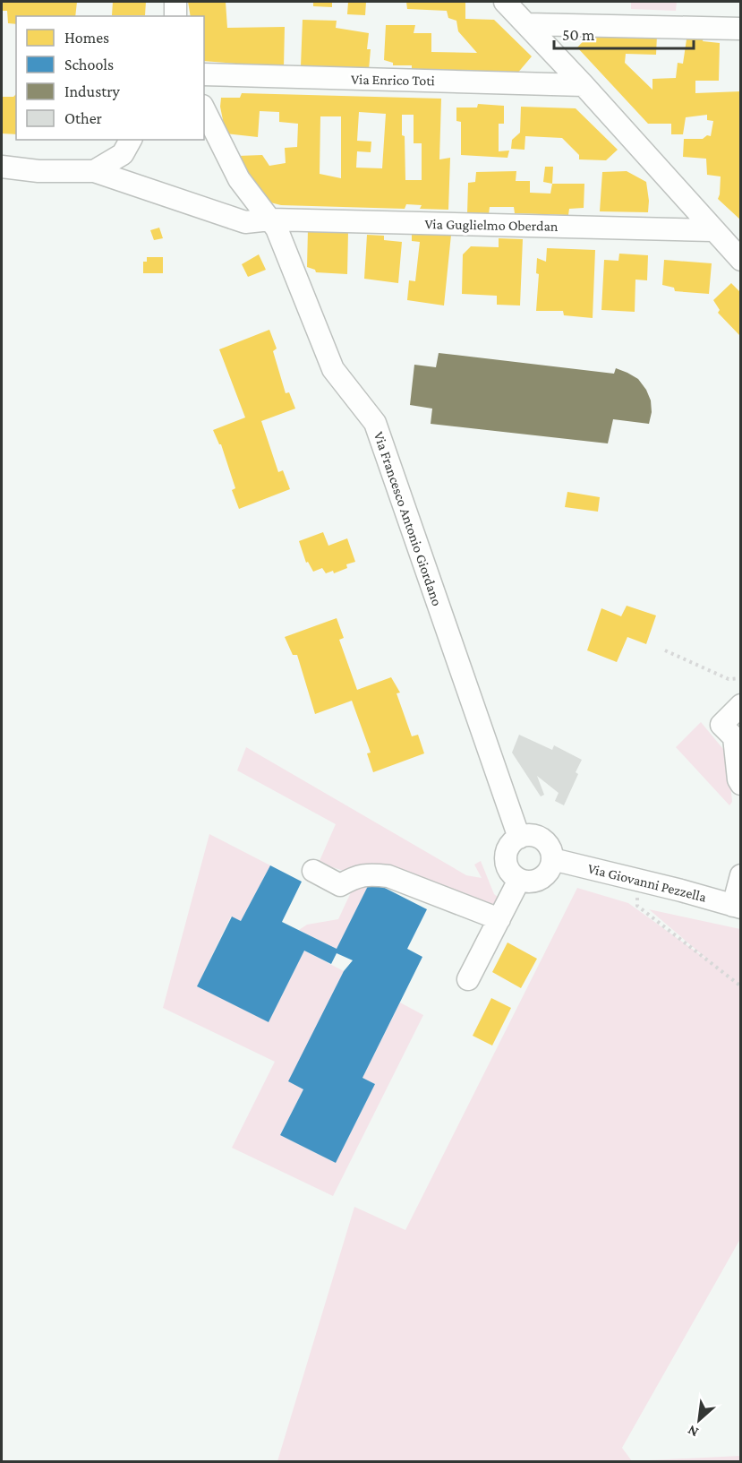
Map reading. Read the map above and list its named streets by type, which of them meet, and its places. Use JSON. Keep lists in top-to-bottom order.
{
  "streets": {
    "street": [
      "Via Enrico Toti",
      "Via Guglielmo Oberdan",
      "Via Francesco Antonio Giordano",
      "Via Giovanni Pezzella"
    ]
  },
  "crossings": [
    ["Via Guglielmo Oberdan", "Via Francesco Antonio Giordano"],
    ["Via Francesco Antonio Giordano", "Via Giovanni Pezzella"]
  ],
  "legend": [
    "Homes",
    "Schools",
    "Industry",
    "Other"
  ],
  "scale_bar": "50 m",
  "north": "bottom left"
}
